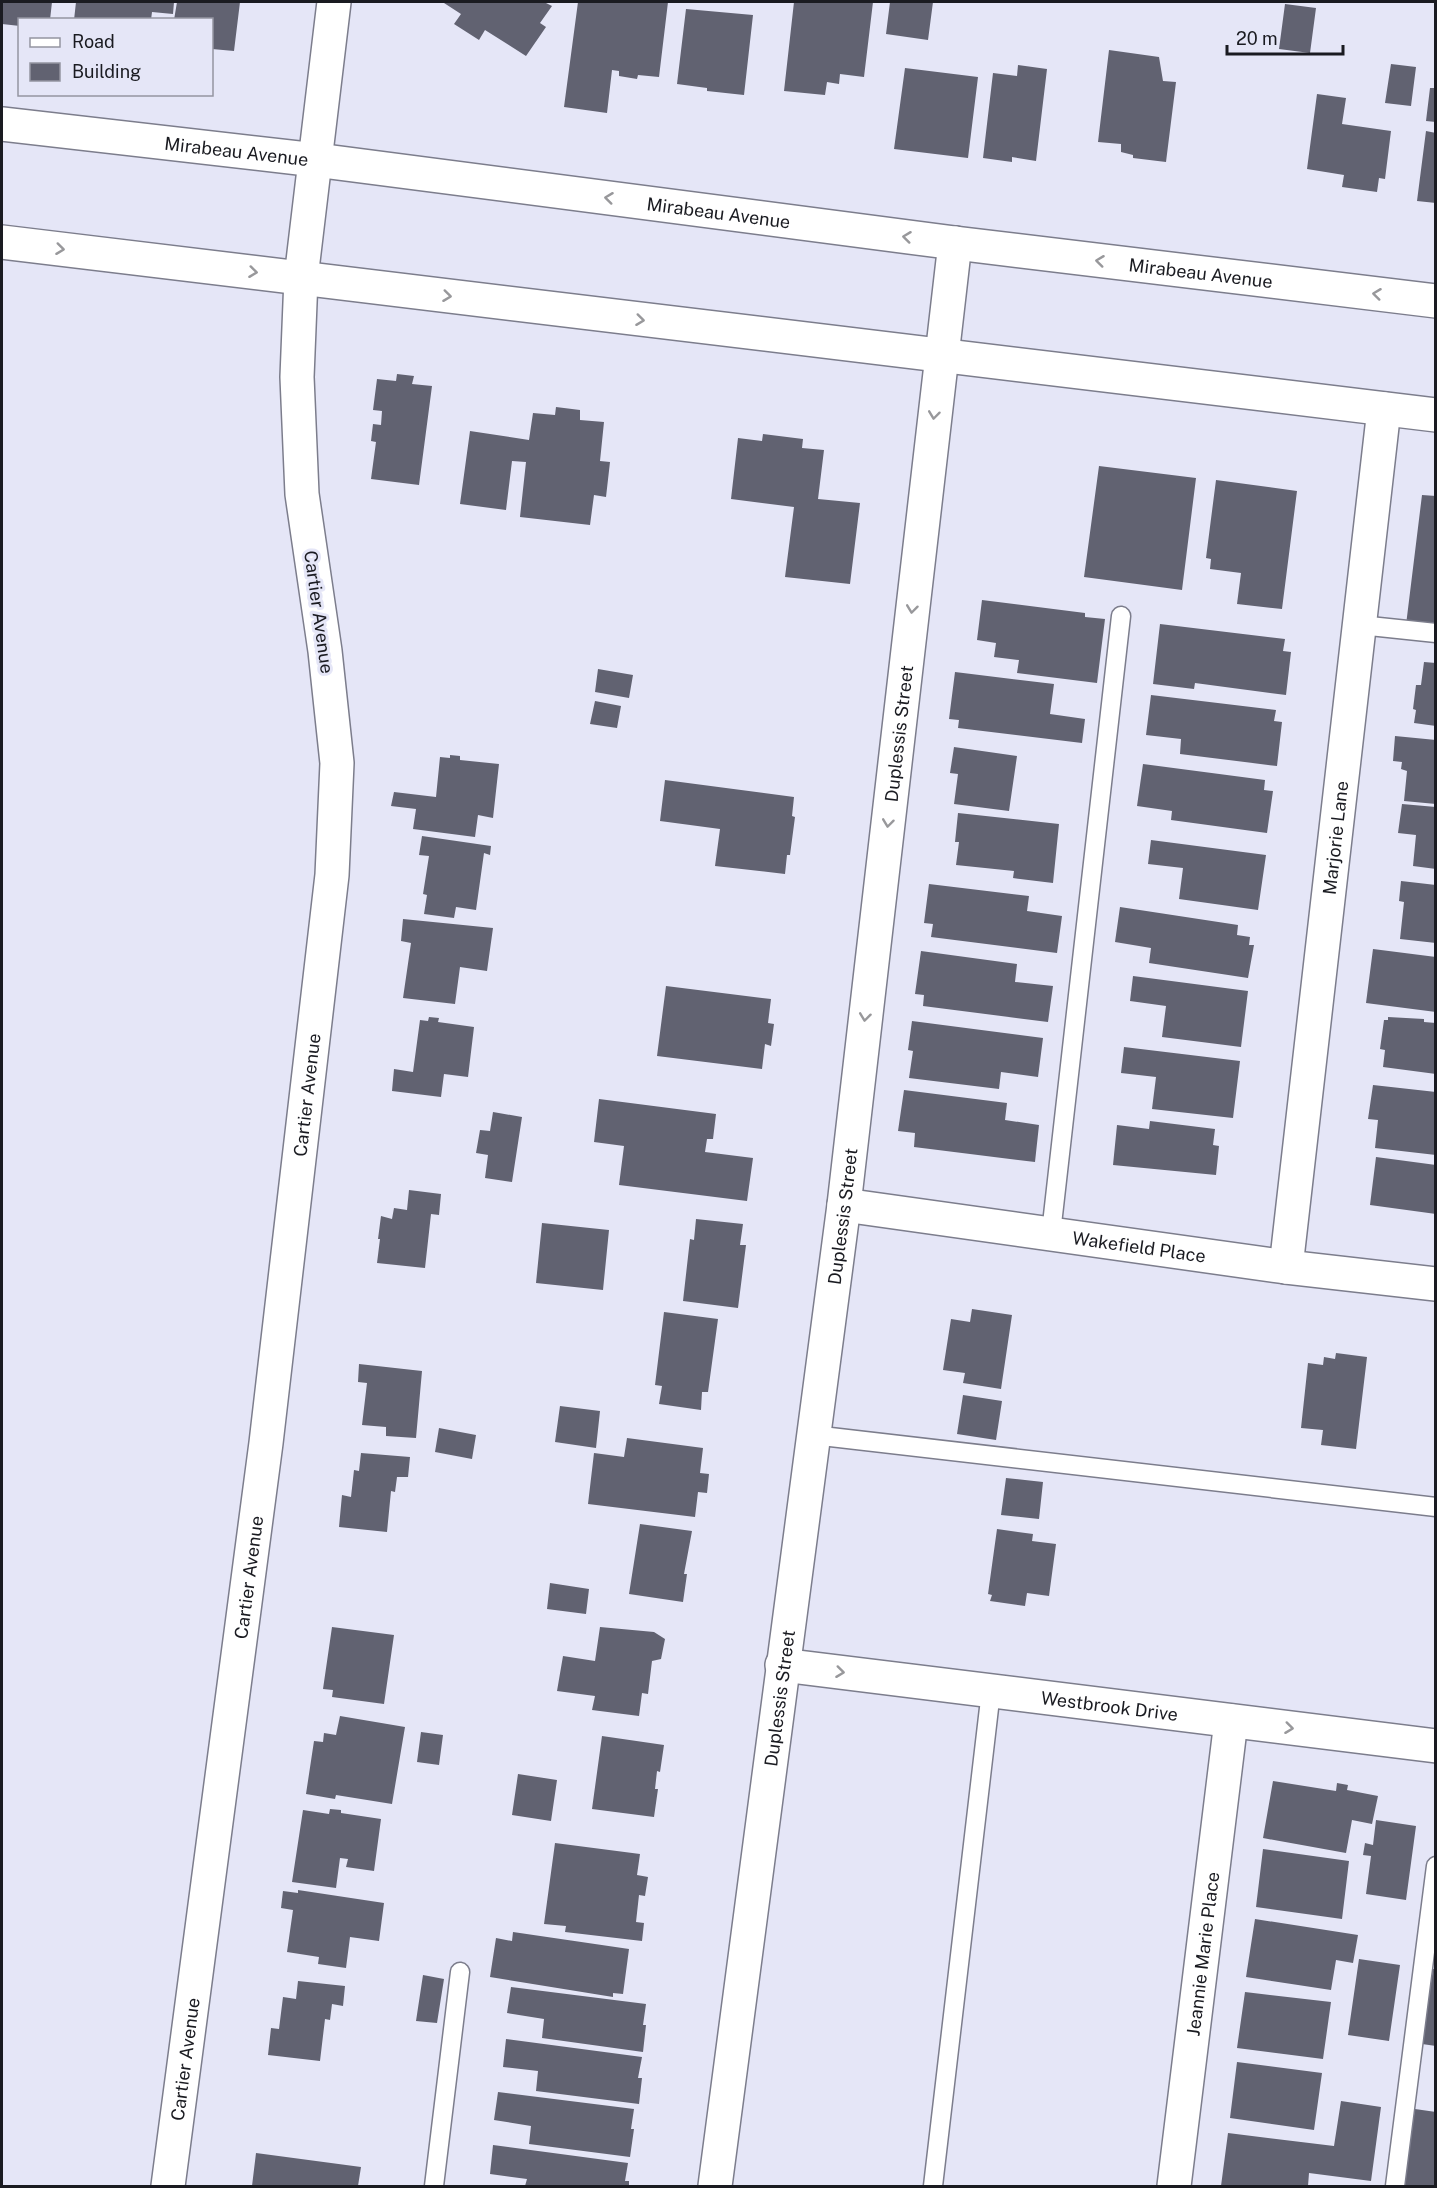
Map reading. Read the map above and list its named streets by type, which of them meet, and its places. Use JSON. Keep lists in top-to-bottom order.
{
  "streets": {
    "street": [
      "Mirabeau Avenue",
      "Cartier Avenue",
      "Duplessis Street",
      "Marjorie Lane",
      "Wakefield Place",
      "Westbrook Drive",
      "Jeannie Marie Place"
    ]
  },
  "crossings": [
    ["Mirabeau Avenue", "Cartier Avenue"],
    ["Mirabeau Avenue", "Duplessis Street"],
    ["Duplessis Street", "Wakefield Place"],
    ["Duplessis Street", "Westbrook Drive"],
    ["Marjorie Lane", "Wakefield Place"],
    ["Westbrook Drive", "Jeannie Marie Place"]
  ],
  "one_way": ["Duplessis Street", "Westbrook Drive"],
  "legend": ["Road", "Building"],
  "scale_bar": "20 m"
}
